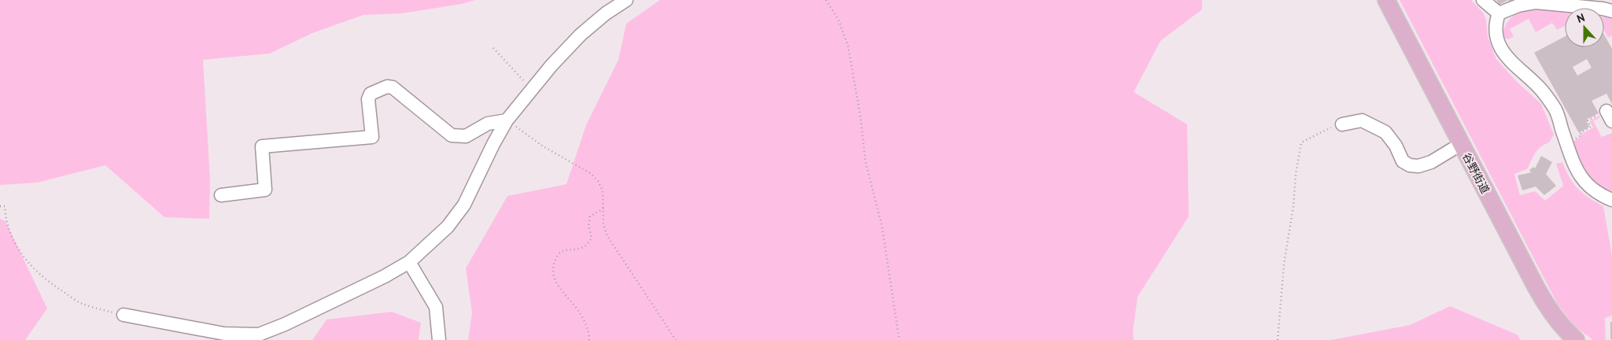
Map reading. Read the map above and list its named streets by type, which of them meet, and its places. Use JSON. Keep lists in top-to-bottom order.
{
  "streets": {
    "main road": ["谷野街道"]
  },
  "north": "top"
}
